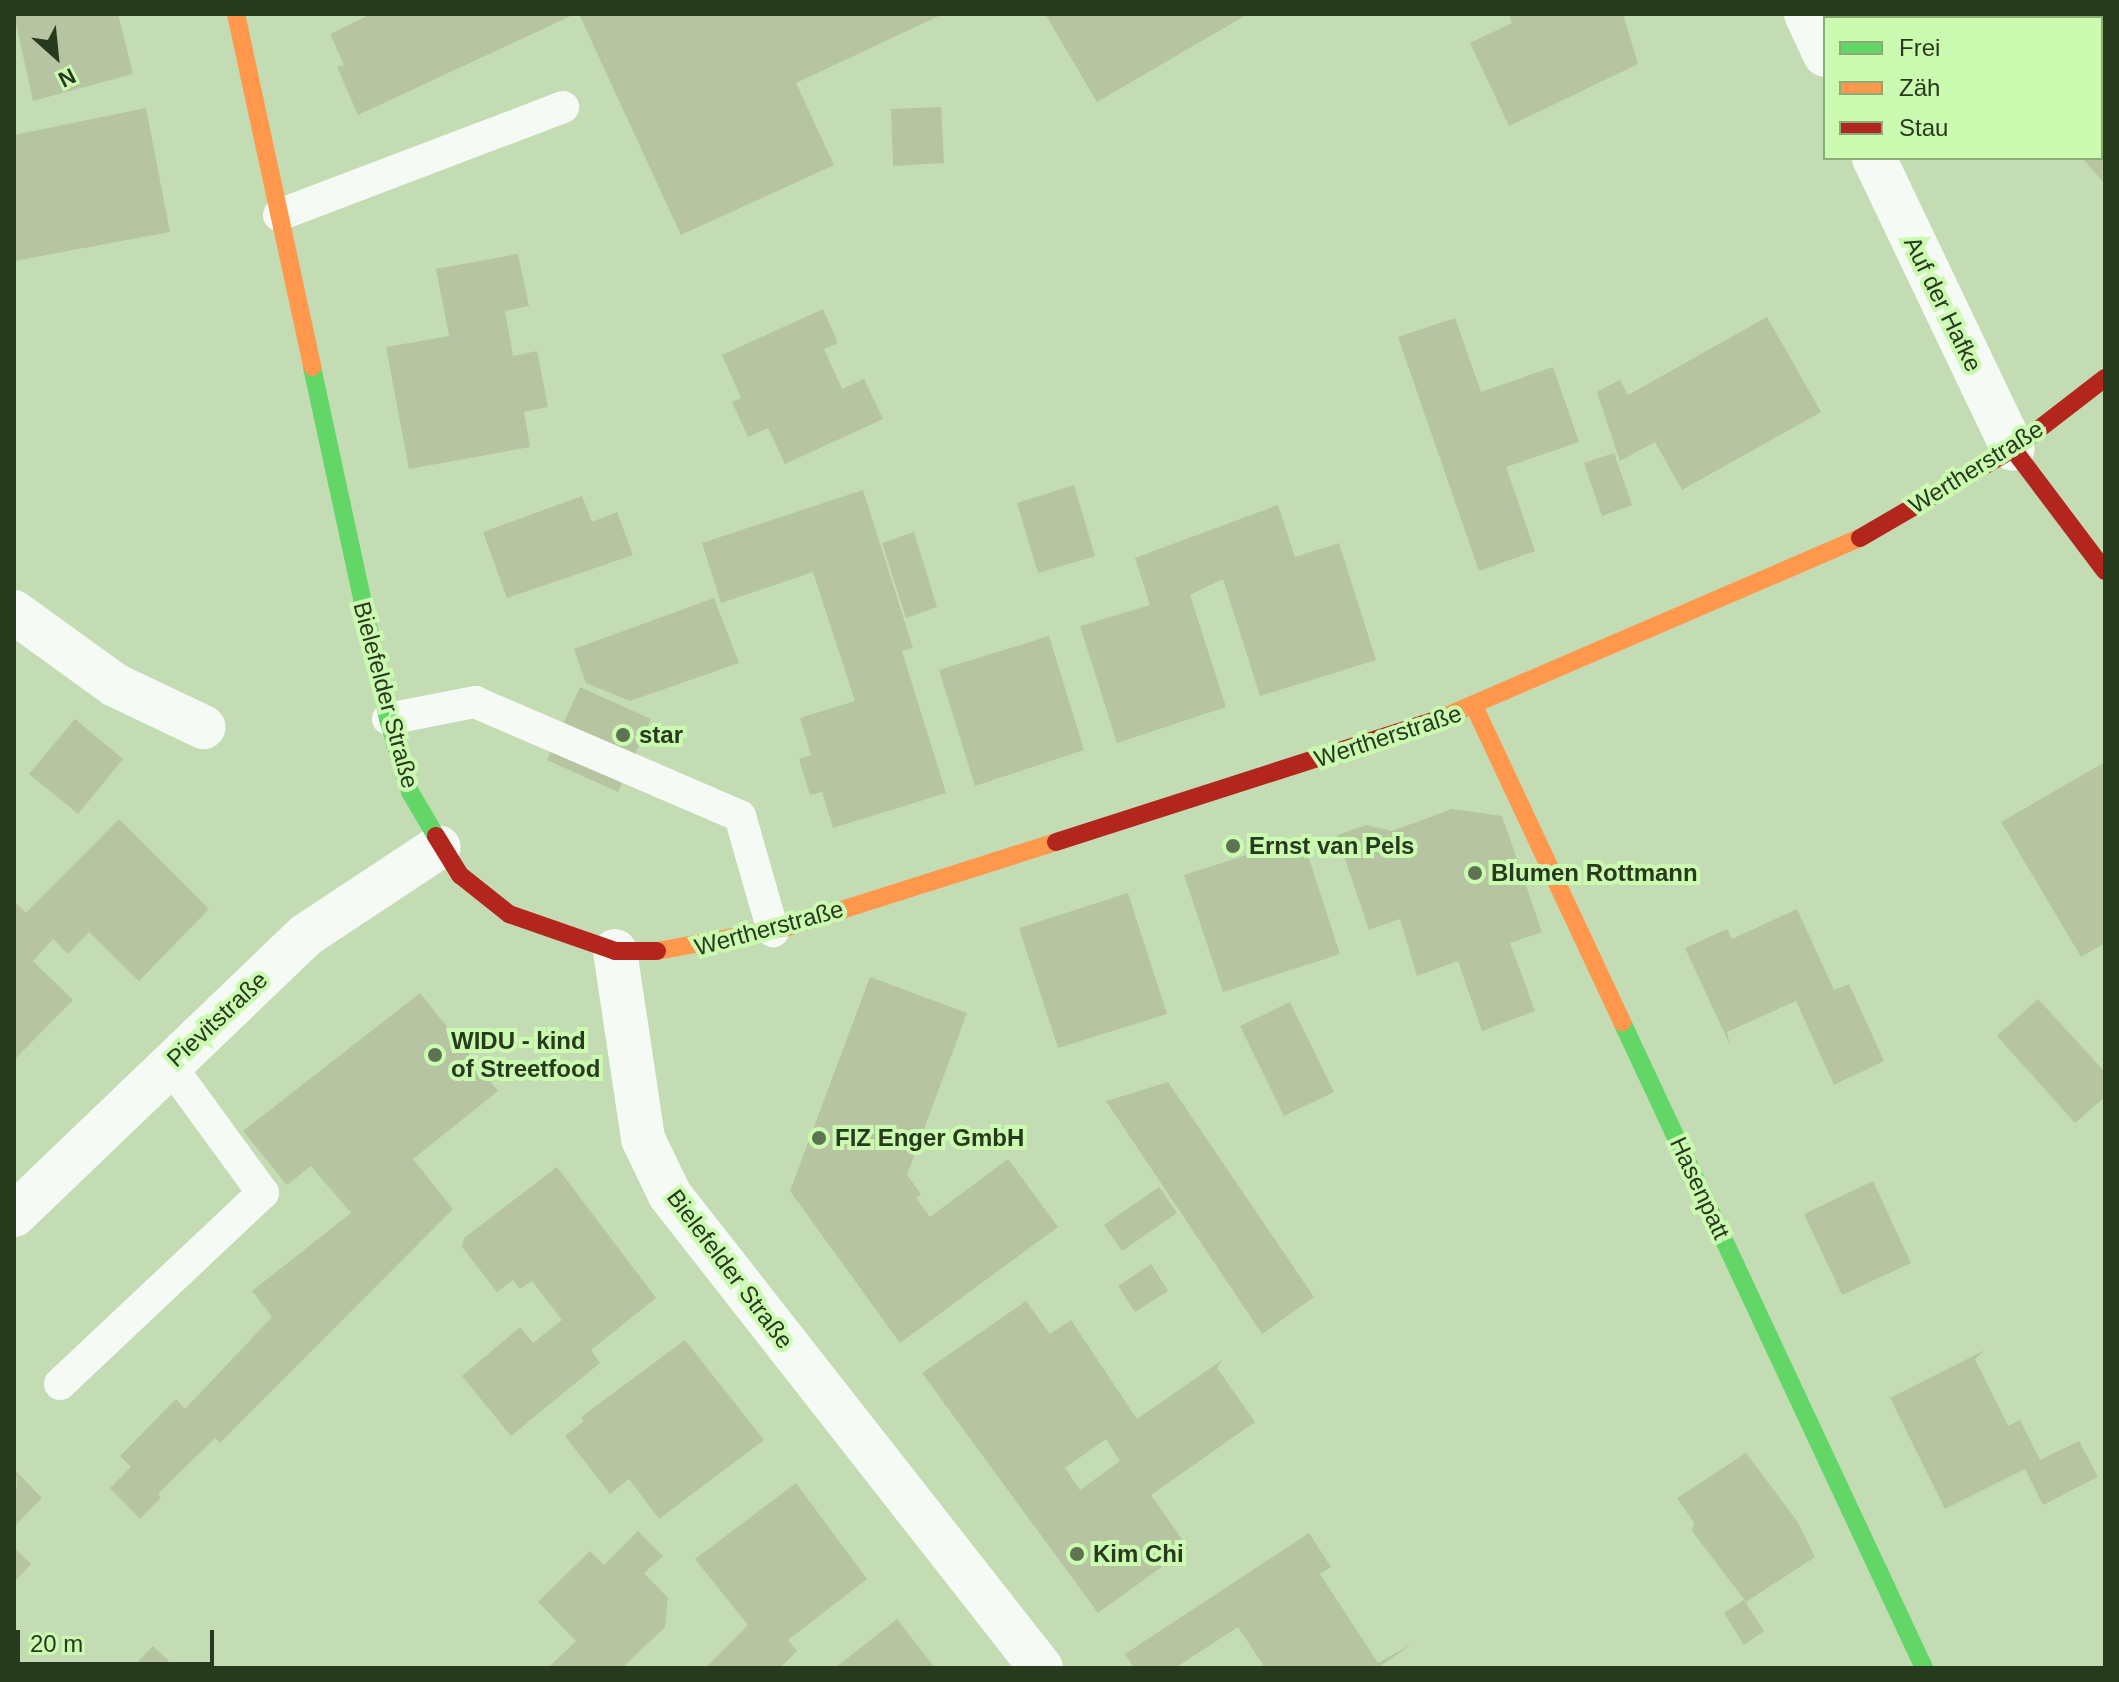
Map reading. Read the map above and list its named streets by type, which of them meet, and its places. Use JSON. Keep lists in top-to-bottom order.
{
  "streets": {
    "main road": ["Wertherstraße", "Bielefelder Straße", "Hasenpatt"],
    "street": ["Auf der Hafke", "Pievitstraße"]
  },
  "crossings": [
    ["Auf der Hafke", "Wertherstraße"],
    ["Wertherstraße", "Bielefelder Straße"],
    ["Wertherstraße", "Hasenpatt"],
    ["Bielefelder Straße", "Pievitstraße"]
  ],
  "places": [
    "star",
    "Ernst van Pels",
    "Blumen Rottmann",
    "WIDU - kind of Streetfood",
    "FIZ Enger GmbH",
    "Kim Chi"
  ],
  "legend": ["Frei", "Zäh", "Stau"],
  "scale_bar": "20 m",
  "north": "bottom right"
}
